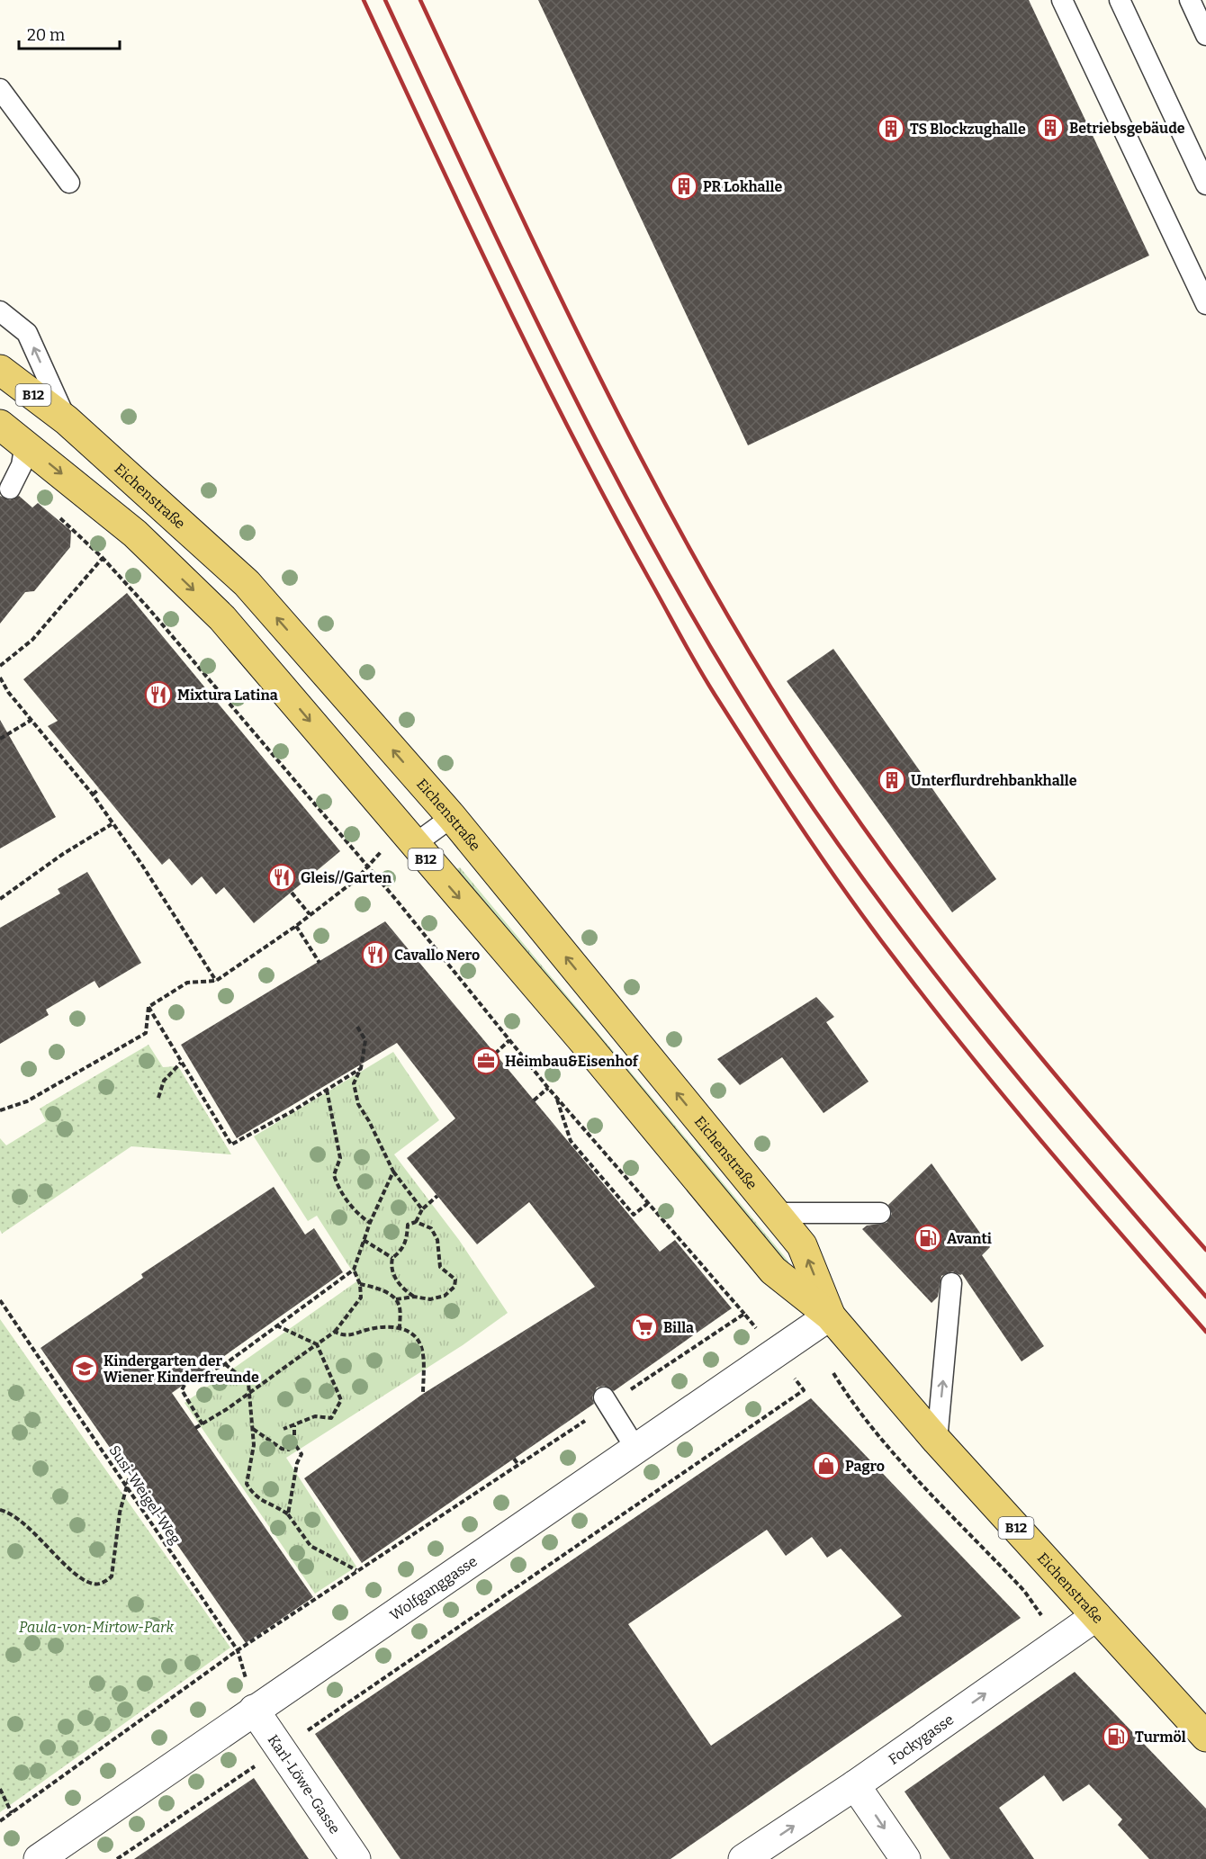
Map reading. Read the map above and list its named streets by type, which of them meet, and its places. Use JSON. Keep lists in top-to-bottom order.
{
  "streets": {
    "main road": ["B12", "Eichenstraße"],
    "street": ["Wolfganggasse", "Fockygasse", "Karl-Löwe-Gasse"],
    "path": ["Susi-Weigel-Weg"]
  },
  "crossings": [
    ["Eichenstraße", "Wolfganggasse"],
    ["Eichenstraße", "Fockygasse"],
    ["Susi-Weigel-Weg", "Wolfganggasse"],
    ["Susi-Weigel-Weg", "Karl-Löwe-Gasse"],
    ["Wolfganggasse", "Karl-Löwe-Gasse"]
  ],
  "one_way": ["Fockygasse"],
  "parks": ["Paula-von-Mirtow-Park"],
  "places": {
    "building": [
      "Betriebsgebäude",
      "TS Blockzughalle",
      "PR Lokhalle",
      "Unterflurdrehbankhalle"
    ],
    "restaurant": ["Mixtura Latina", "Gleis//Garten", "Cavallo Nero"],
    "office": ["Heimbau&Eisenhof"],
    "fuel station": ["Avanti", "Turmöl"],
    "supermarket": ["Billa"],
    "school or university": ["Kindergarten der Wiener Kinderfreunde"],
    "shop": ["Pagro"]
  },
  "scale_bar": "20 m"
}
